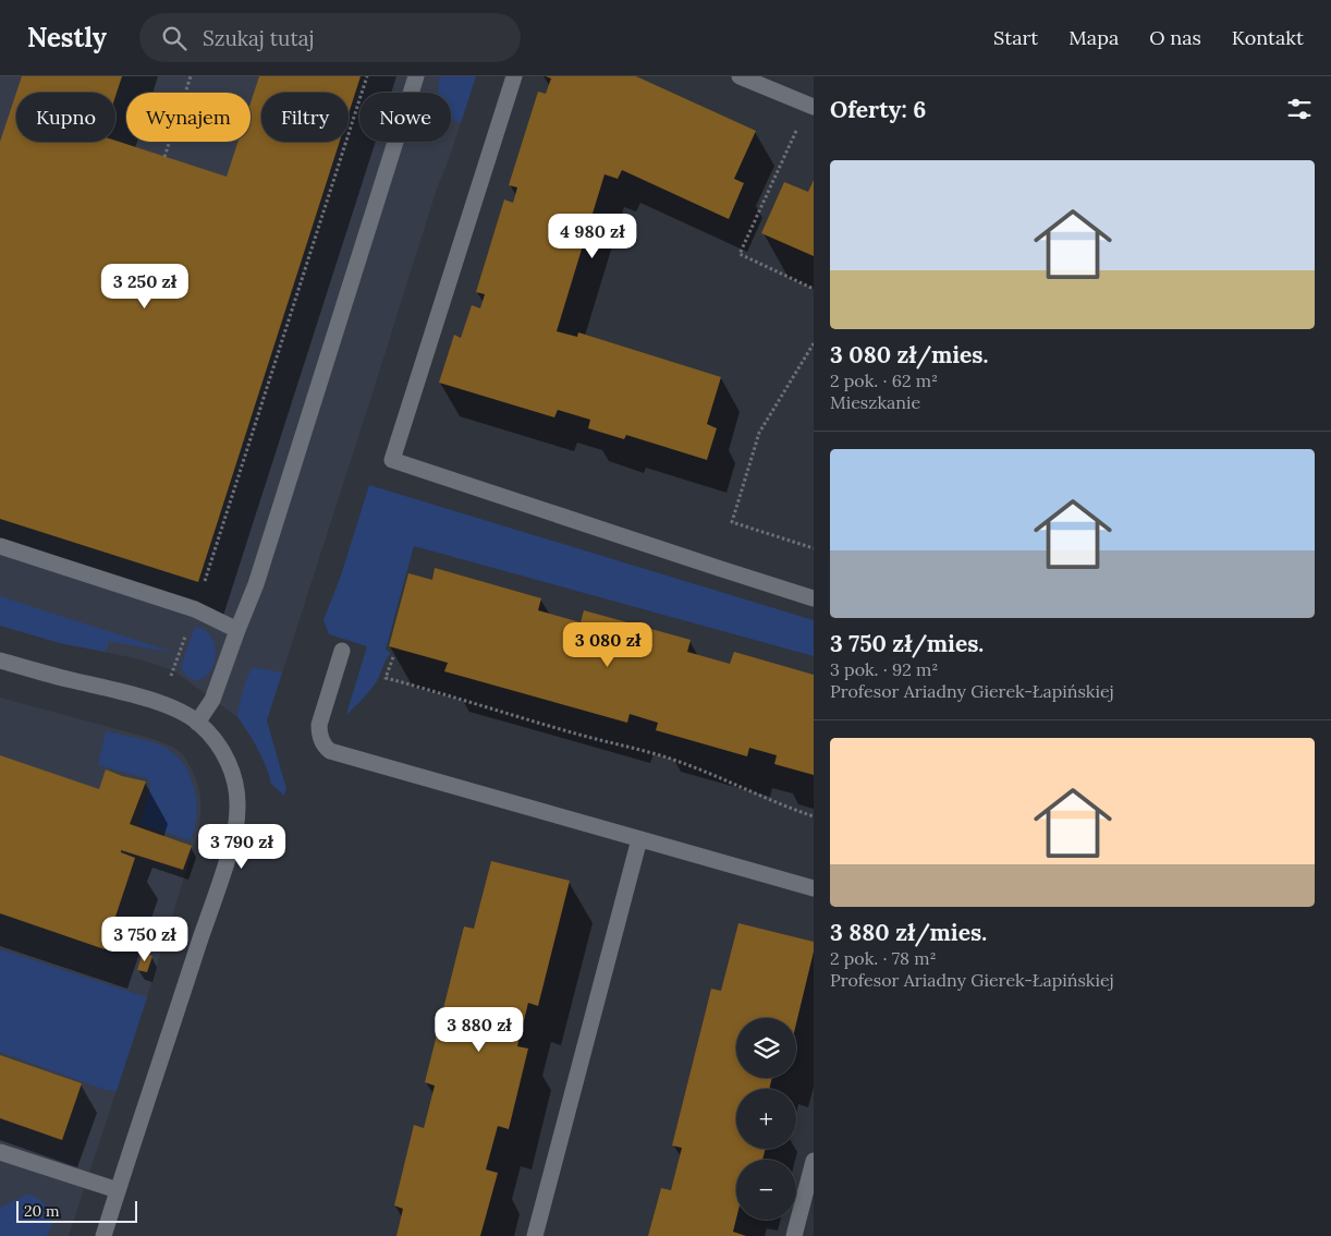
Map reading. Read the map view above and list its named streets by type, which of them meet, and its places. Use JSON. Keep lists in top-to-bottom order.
{
  "scale_bar": "20 m",
  "page": {
    "header": "Nestly",
    "search": "Szukaj tutaj",
    "nav": [
      "Start",
      "Mapa",
      "O nas",
      "Kontakt"
    ],
    "heading": "Oferty: 6",
    "chip": [
      "Kupno",
      "Wynajem",
      "Filtry",
      "Nowe"
    ],
    "list": [
      {
        "name": "3 080 zł/mies.",
        "note": "2 pok. · 62 m² · Mieszkanie"
      },
      {
        "name": "3 750 zł/mies.",
        "note": "3 pok. · 92 m² · Profesor Ariadny Gierek-Łapińskiej"
      },
      {
        "name": "3 880 zł/mies.",
        "note": "2 pok. · 78 m² · Profesor Ariadny Gierek-Łapińskiej"
      }
    ],
    "price": [
      "4 980 zł",
      "3 250 zł",
      "3 080 zł",
      "3 790 zł",
      "3 750 zł",
      "3 880 zł"
    ],
    "map_buttons": ["+", "−"],
    "scale": "20 m"
  }
}
